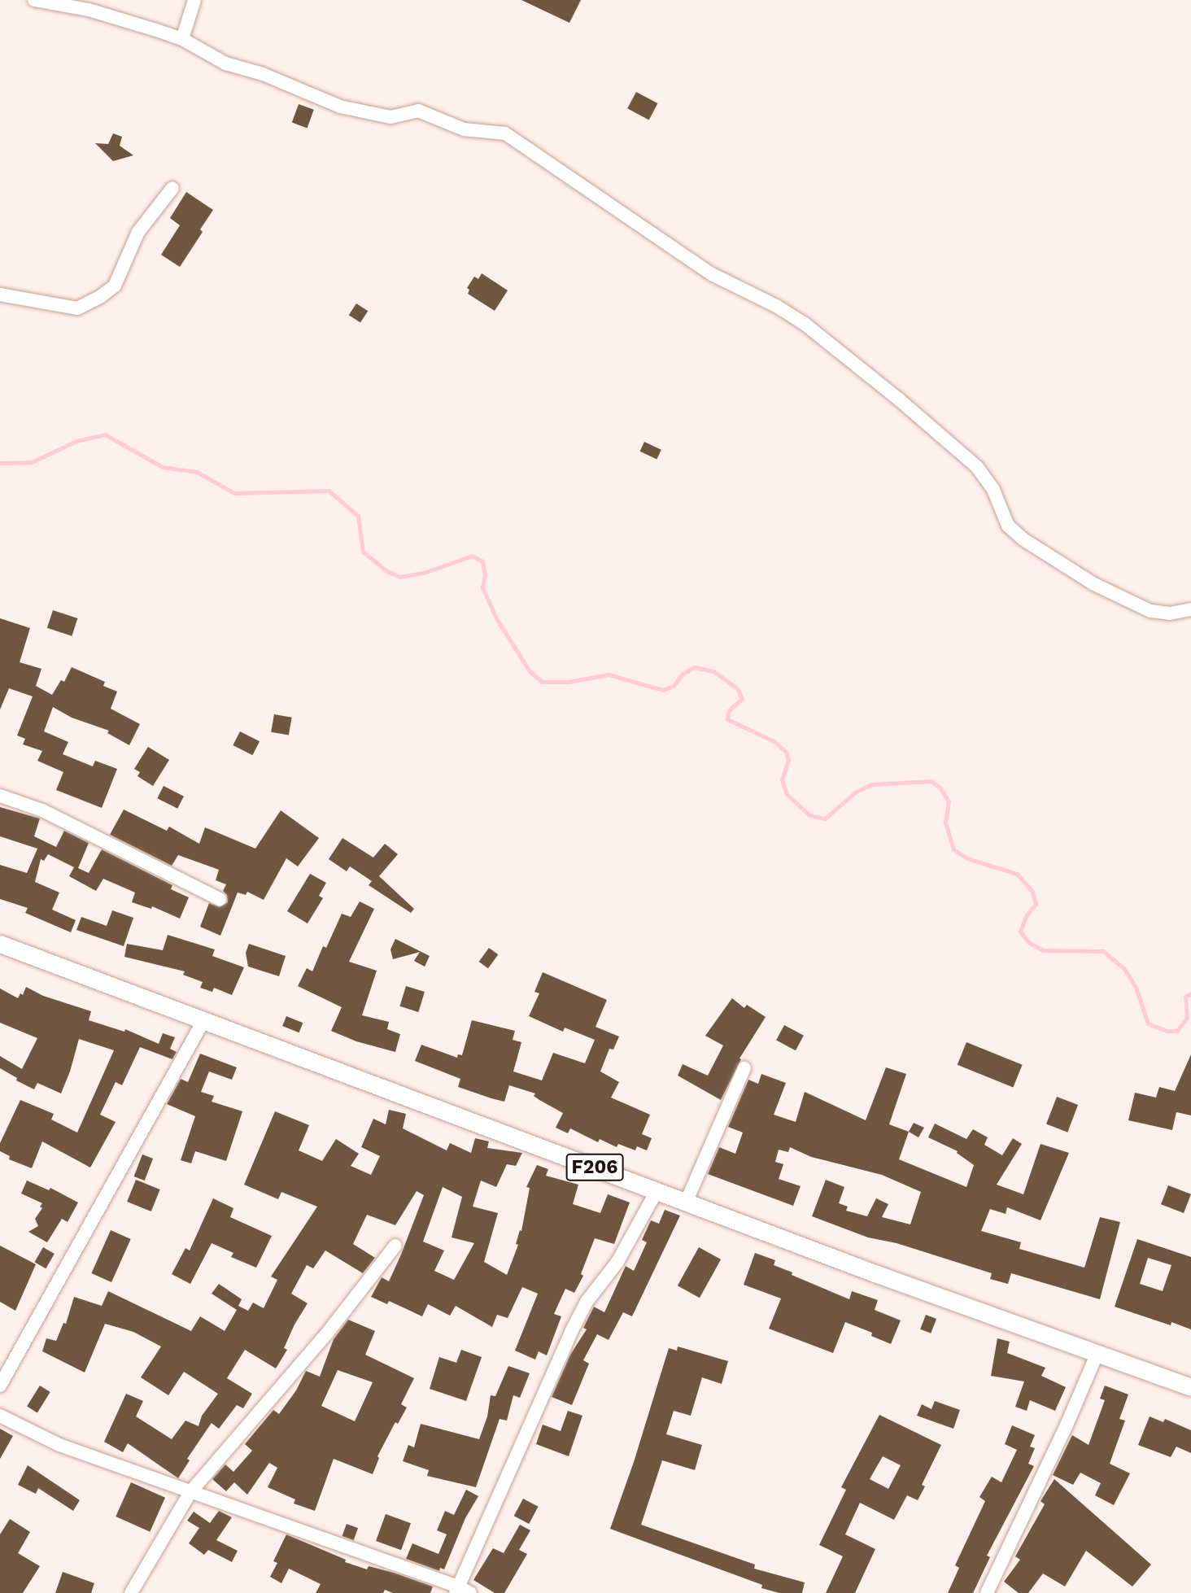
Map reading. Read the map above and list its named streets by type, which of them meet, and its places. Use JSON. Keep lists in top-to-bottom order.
{
  "streets": {
    "main road": ["F206"]
  }
}
